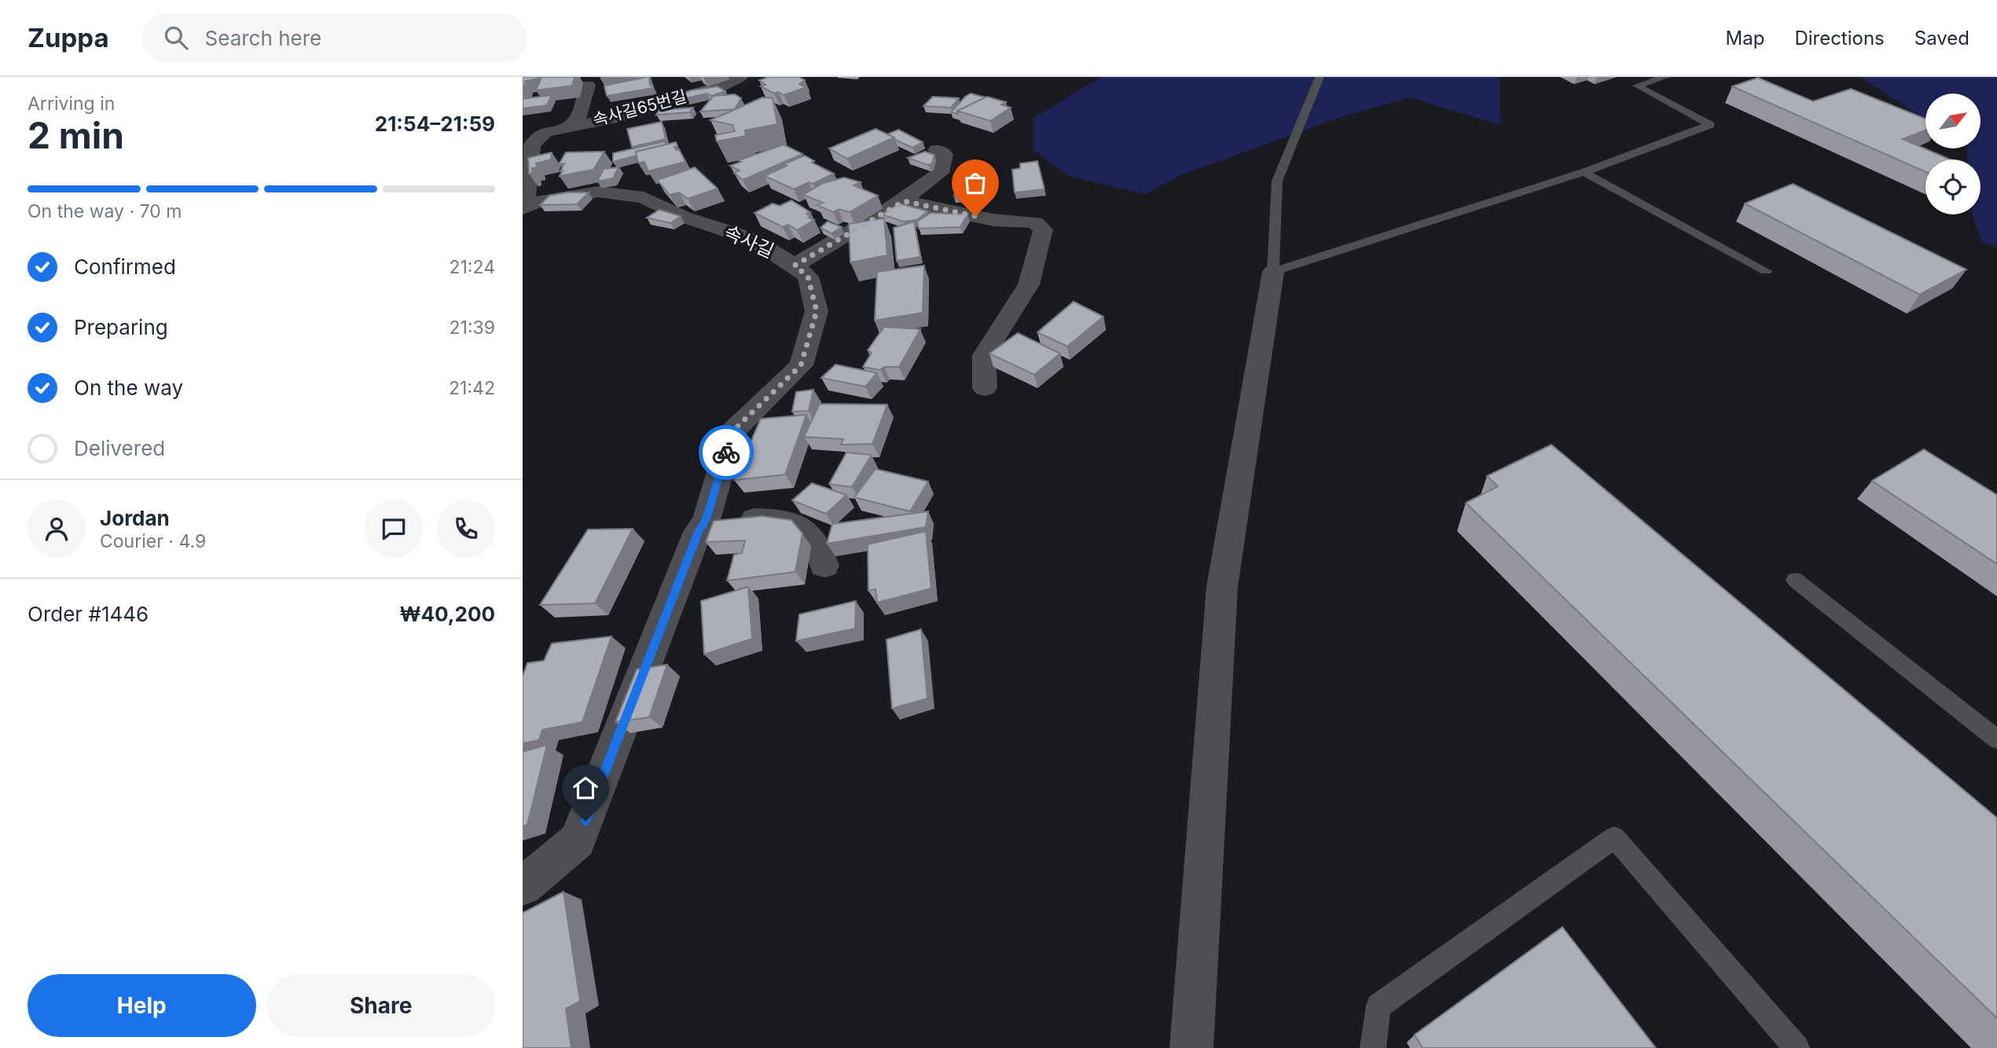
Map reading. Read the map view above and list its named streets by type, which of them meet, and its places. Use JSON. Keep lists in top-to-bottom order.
{
  "streets": {
    "street": ["속사길65번길", "속사길"]
  },
  "north": "top right",
  "page": {
    "header": "Zuppa",
    "search": "Search here",
    "nav": ["Map", "Directions", "Saved"],
    "heading": ["2 min", "Arriving in", "21:54–21:59"],
    "panel": [
      "Jordan",
      "Courier · 4.9",
      "Order #1446",
      "₩40,200"
    ],
    "bar": "On the way · 70 m",
    "list": [
      ["Confirmed", "21:24"],
      ["Preparing", "21:39"],
      ["On the way", "21:42"],
      "Delivered"
    ],
    "buttons": ["Help", "Share"]
  }
}
